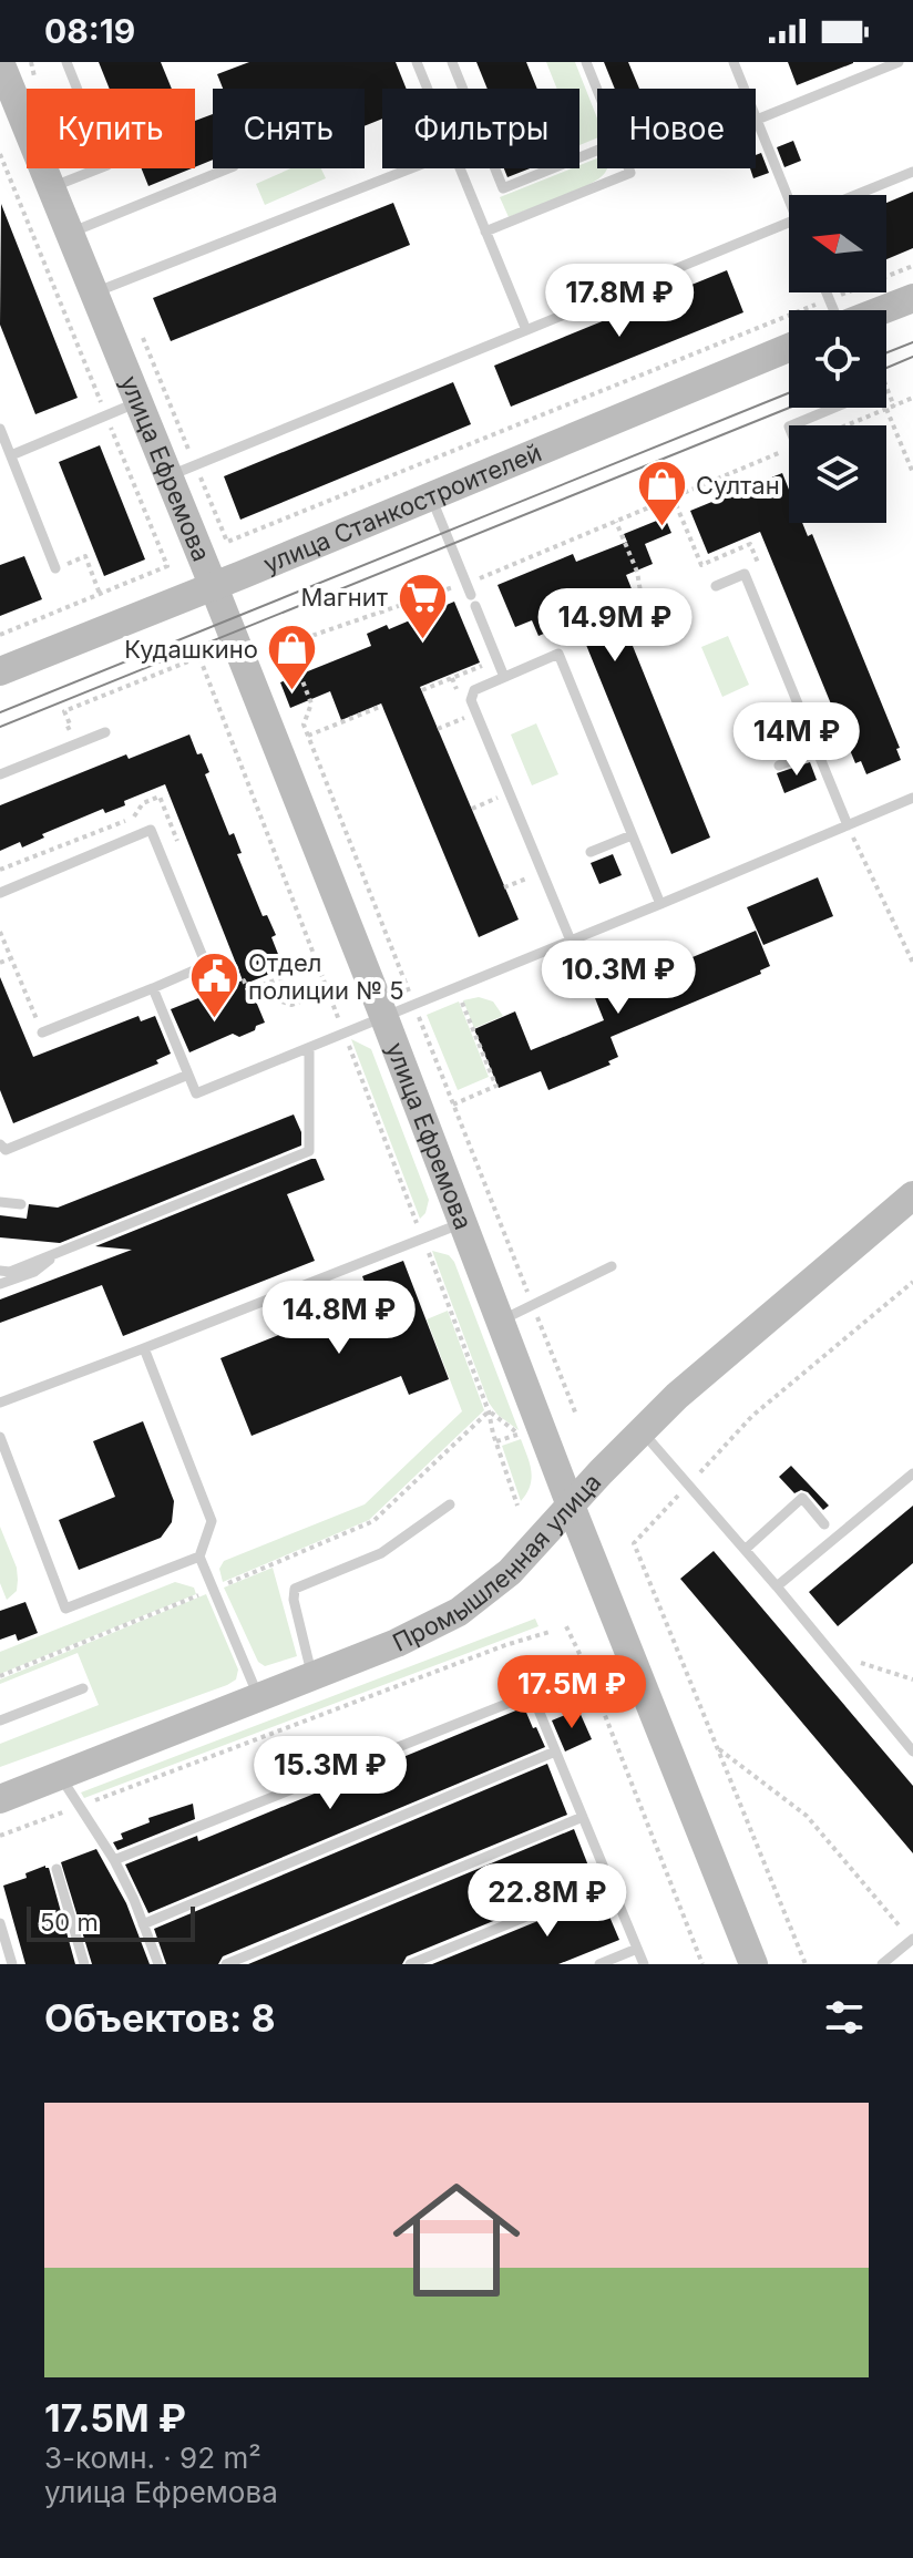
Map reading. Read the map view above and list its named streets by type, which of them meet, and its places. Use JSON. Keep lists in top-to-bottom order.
{
  "streets": {
    "street": ["улица Ефремова", "улица Станкостроителей", "Промышленная улица"]
  },
  "crossings": [
    ["улица Ефремова", "улица Станкостроителей"],
    ["улица Ефремова", "Промышленная улица"]
  ],
  "places": {
    "shop": ["Султан", "Кудашкино"],
    "supermarket": ["Магнит"],
    "public building": ["Отдел полиции № 5"]
  },
  "scale_bar": "50 m",
  "north": "left",
  "page": {
    "status": "08:19",
    "chip": [
      "Купить",
      "Снять",
      "Фильтры",
      "Новое"
    ],
    "price": [
      "17.8M ₽",
      "14.9M ₽",
      "14M ₽",
      "10.3M ₽",
      "14.8M ₽",
      "17.5M ₽",
      "15.3M ₽",
      "22.8M ₽"
    ],
    "scale": "50 m",
    "heading": "Объектов: 8",
    "list": [
      {
        "name": "17.5M ₽",
        "note": "3-комн. · 92 m² · улица Ефремова"
      }
    ]
  }
}
